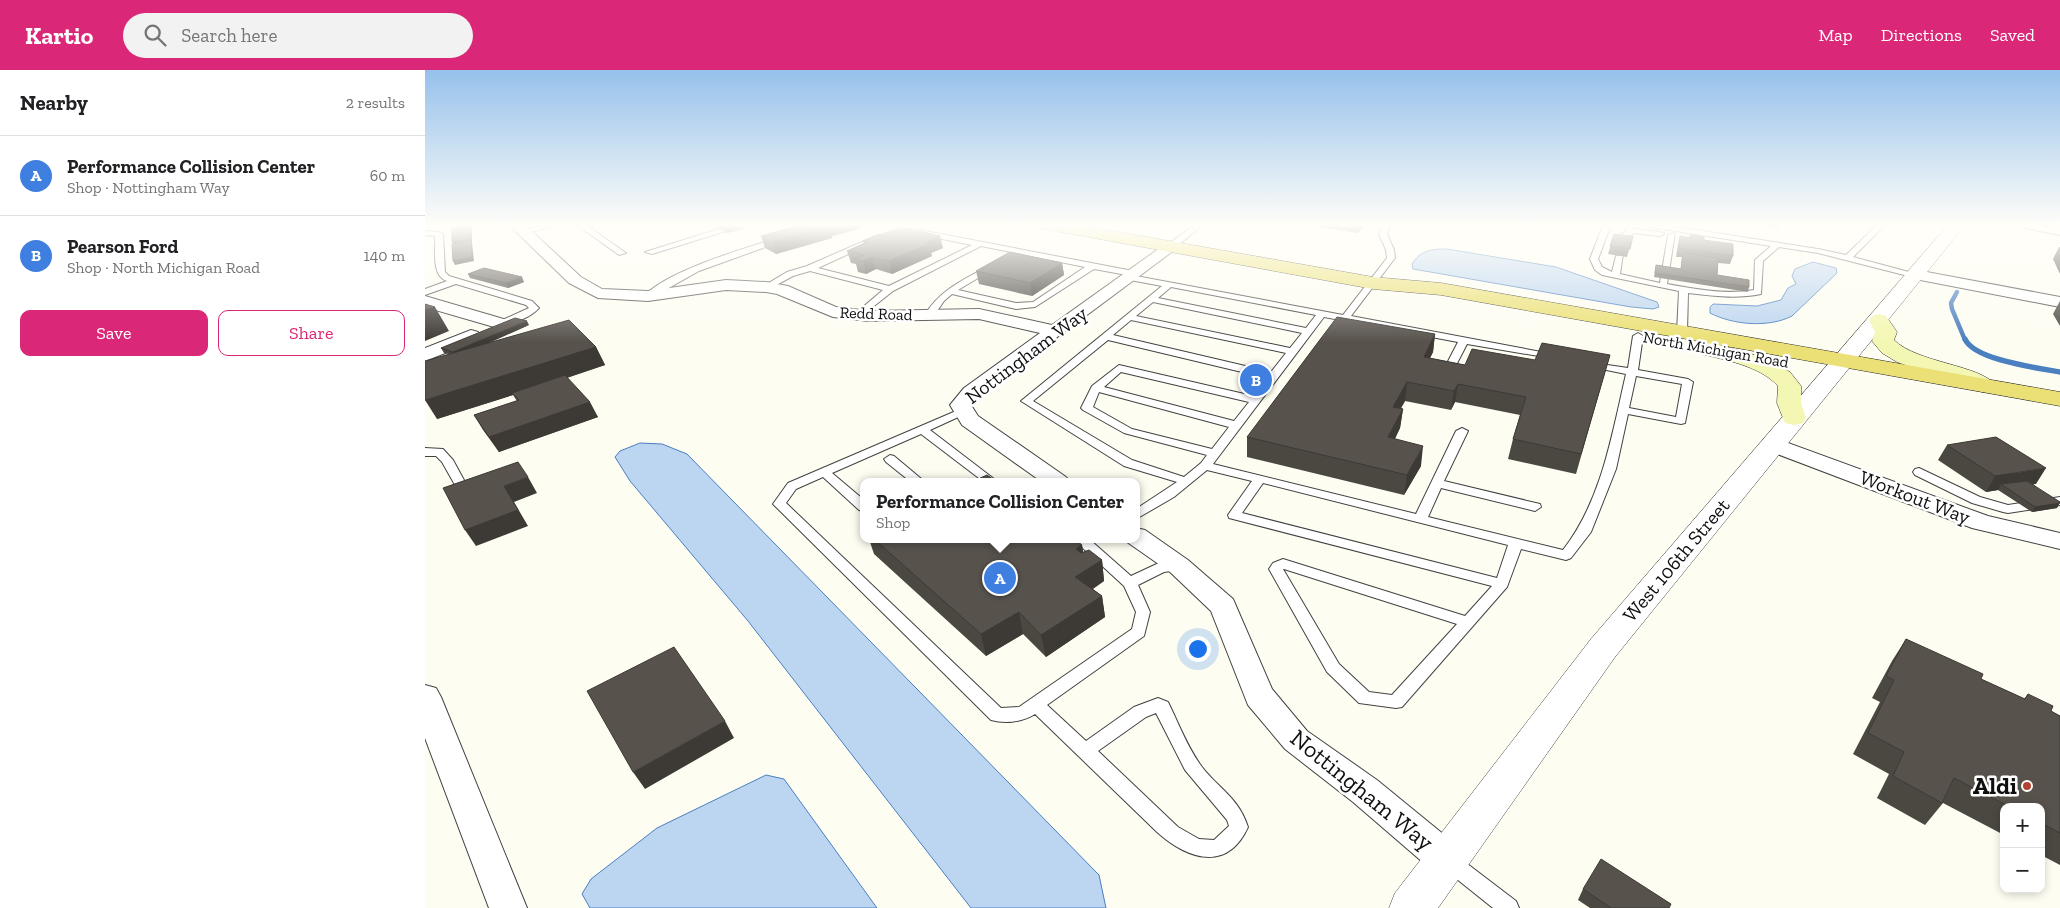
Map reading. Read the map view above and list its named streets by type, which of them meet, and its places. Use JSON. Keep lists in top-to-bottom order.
{
  "streets": {
    "main road": ["North Michigan Road"],
    "street": [
      "Redd Road",
      "Nottingham Way",
      "Workout Way",
      "West 106th Street"
    ]
  },
  "crossings": [
    ["Redd Road", "Nottingham Way"],
    ["North Michigan Road", "West 106th Street"],
    ["Nottingham Way", "West 106th Street"],
    ["Workout Way", "West 106th Street"]
  ],
  "places": ["Aldi"],
  "page": {
    "header": "Kartio",
    "search": "Search here",
    "nav": ["Map", "Directions", "Saved"],
    "heading": ["Nearby", "2 results"],
    "list": [
      {
        "mark": "A",
        "name": "Performance Collision Center",
        "note": "Shop · Nottingham Way",
        "value": "60 m"
      },
      {
        "mark": "B",
        "name": "Pearson Ford",
        "note": "Shop · North Michigan Road",
        "value": "140 m"
      }
    ],
    "buttons": ["Save", "Share"],
    "pins": ["B", "A"],
    "popup": ["Performance Collision Center", "Shop"],
    "map_buttons": ["+", "−"]
  }
}
